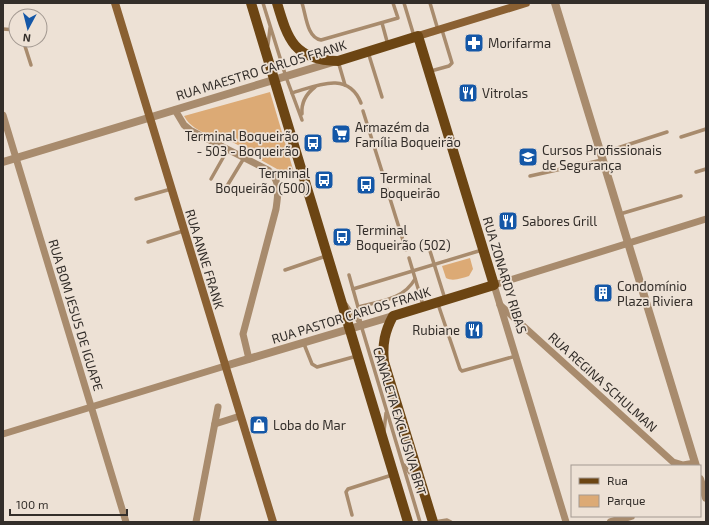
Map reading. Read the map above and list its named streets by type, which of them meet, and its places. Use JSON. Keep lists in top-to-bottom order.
{
  "streets": {
    "main road": [
      "RUA MAESTRO CARLOS FRANK",
      "RUA ANNE FRANK",
      "RUA ZONARDY RIBAS",
      "RUA PASTOR CARLOS FRANK"
    ],
    "street": ["RUA BOM JESUS DE IGUAPE", "RUA REGINA SCHULMAN"],
    "lane": ["CANALETA EXCLUSIVA BRT"]
  },
  "crossings": [
    ["RUA MAESTRO CARLOS FRANK", "RUA ANNE FRANK"],
    ["RUA MAESTRO CARLOS FRANK", "RUA ZONARDY RIBAS"],
    ["RUA MAESTRO CARLOS FRANK", "RUA BOM JESUS DE IGUAPE"],
    ["RUA ANNE FRANK", "RUA PASTOR CARLOS FRANK"],
    ["RUA ZONARDY RIBAS", "RUA PASTOR CARLOS FRANK"],
    ["RUA ZONARDY RIBAS", "RUA REGINA SCHULMAN"],
    ["RUA BOM JESUS DE IGUAPE", "RUA PASTOR CARLOS FRANK"],
    ["RUA PASTOR CARLOS FRANK", "CANALETA EXCLUSIVA BRT"]
  ],
  "places": {
    "pharmacy": ["Morifarma"],
    "restaurant": ["Vitrolas", "Sabores Grill", "Rubiane"],
    "supermarket": ["Armazém da Família Boqueirão"],
    "bus stop": [
      "Terminal Boqueirão - 503 - Boqueirão",
      "Terminal Boqueirão (500)",
      "Terminal Boqueirão",
      "Terminal Boqueirão (502)"
    ],
    "school or university": ["Cursos Profissionais de Segurança"],
    "building": ["Condomínio Plaza Riviera"],
    "shop": ["Loba do Mar"]
  },
  "legend": ["Rua", "Parque"],
  "scale_bar": "100 m",
  "north": "bottom"
}
